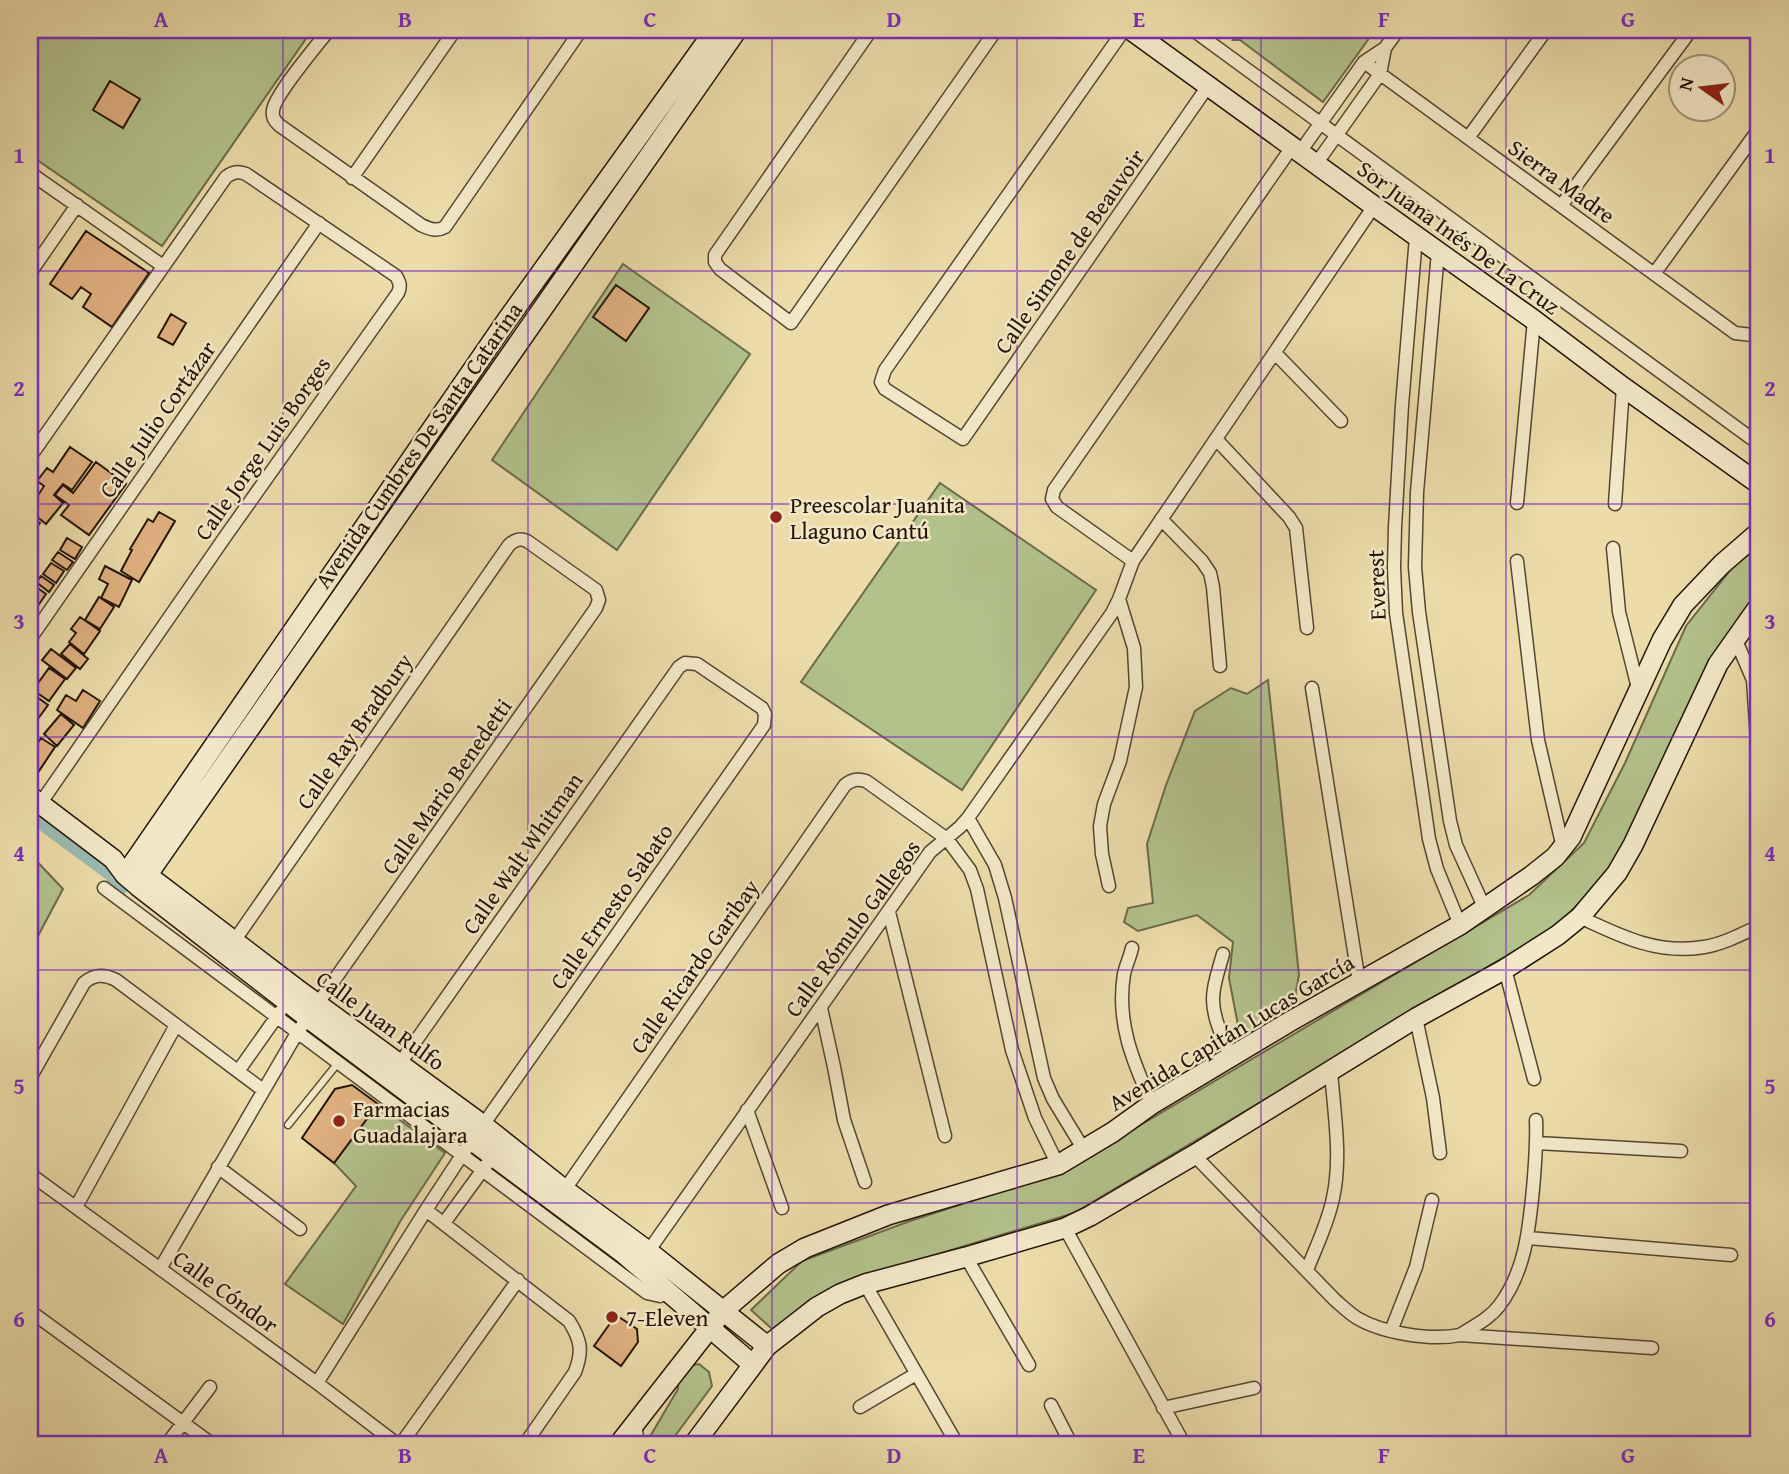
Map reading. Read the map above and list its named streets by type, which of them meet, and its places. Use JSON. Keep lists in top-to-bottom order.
{
  "streets": {
    "street": [
      "Sierra Madre",
      "Sor Juana Inés De La Cruz",
      "Calle Simone de Beauvoir",
      "Calle Julio Cortázar",
      "Avenida Cumbres De Santa Catarina",
      "Calle Jorge Luis Borges",
      "Everest",
      "Calle Ray Bradbury",
      "Calle Mario Benedetti",
      "Calle Walt Whitman",
      "Calle Ernesto Sabato",
      "Calle Rómulo Gallegos",
      "Calle Ricardo Garibay",
      "Calle Juan Rulfo",
      "Avenida Capitán Lucas García",
      "Calle Cóndor"
    ]
  },
  "crossings": [
    ["Sor Juana Inés De La Cruz", "Calle Simone de Beauvoir"],
    ["Sor Juana Inés De La Cruz", "Everest"],
    ["Sor Juana Inés De La Cruz", "Calle Rómulo Gallegos"],
    ["Calle Julio Cortázar", "Calle Jorge Luis Borges"],
    ["Avenida Cumbres De Santa Catarina", "Calle Juan Rulfo"],
    ["Calle Jorge Luis Borges", "Calle Juan Rulfo"],
    ["Everest", "Avenida Capitán Lucas García"],
    ["Calle Ray Bradbury", "Calle Mario Benedetti"],
    ["Calle Ray Bradbury", "Calle Juan Rulfo"],
    ["Calle Mario Benedetti", "Calle Juan Rulfo"],
    ["Calle Mario Benedetti", "Calle Cóndor"],
    ["Calle Walt Whitman", "Calle Ernesto Sabato"],
    ["Calle Walt Whitman", "Calle Juan Rulfo"],
    ["Calle Ernesto Sabato", "Calle Juan Rulfo"],
    ["Calle Ernesto Sabato", "Calle Cóndor"],
    ["Calle Rómulo Gallegos", "Calle Ricardo Garibay"],
    ["Calle Rómulo Gallegos", "Calle Juan Rulfo"],
    ["Calle Ricardo Garibay", "Calle Juan Rulfo"],
    ["Calle Juan Rulfo", "Avenida Capitán Lucas García"]
  ],
  "places": ["Preescolar Juanita Llaguno Cantú", "Farmacias Guadalajara", "7-Eleven"],
  "north": "left",
  "grid": {
    "columns": [
      "A",
      "B",
      "C",
      "D",
      "E",
      "F",
      "G"
    ],
    "rows": [
      "1",
      "2",
      "3",
      "4",
      "5",
      "6"
    ]
  }
}
